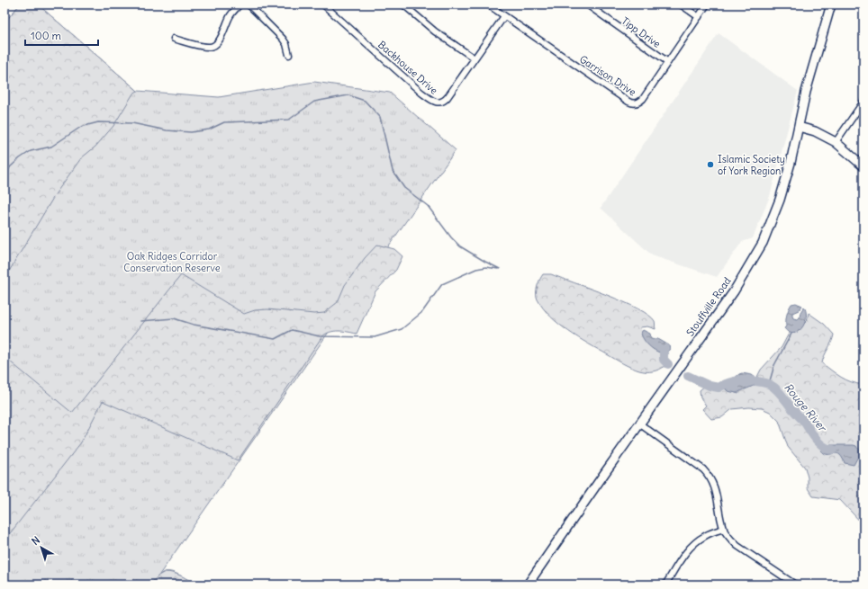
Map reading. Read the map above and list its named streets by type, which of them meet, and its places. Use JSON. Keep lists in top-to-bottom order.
{
  "streets": {
    "main road": ["Stouffville Road"],
    "street": ["Tipp Drive", "Backhouse Drive", "Garrison Drive"]
  },
  "crossings": [
    ["Tipp Drive", "Garrison Drive"]
  ],
  "water": ["Rouge River"],
  "parks": ["Oak Ridges Corridor Conservation Reserve"],
  "places": ["Islamic Society of York Region"],
  "scale_bar": "100 m",
  "north": "top left"
}
